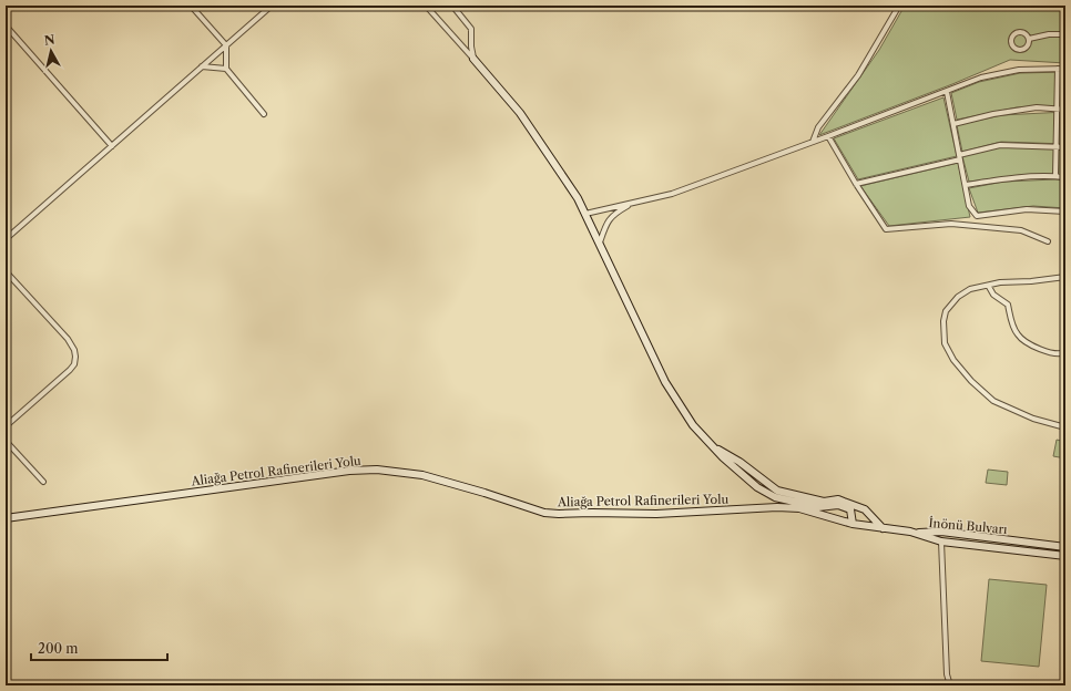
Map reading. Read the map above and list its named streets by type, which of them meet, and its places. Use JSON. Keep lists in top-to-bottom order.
{
  "streets": {
    "street": ["Aliağa Petrol Rafinerileri Yolu", "İnönü Bulvarı"]
  },
  "crossings": [
    ["Aliağa Petrol Rafinerileri Yolu", "İnönü Bulvarı"]
  ],
  "scale_bar": "200 m",
  "north": "top"
}
